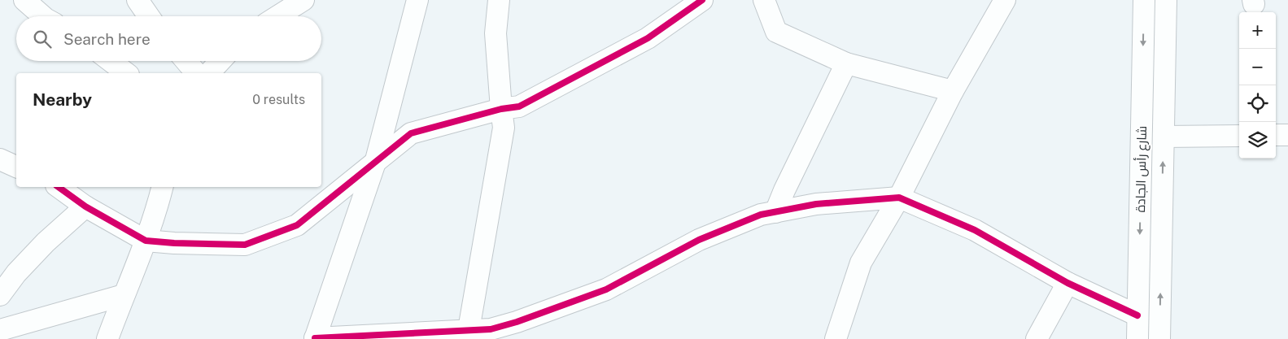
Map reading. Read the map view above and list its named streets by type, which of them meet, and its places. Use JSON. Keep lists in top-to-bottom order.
{
  "streets": {
    "street": ["شارع رأس الجادة"]
  },
  "page": {
    "map_buttons": ["+", "−"],
    "search": "Search here",
    "heading": ["Nearby", "0 results"]
  }
}
